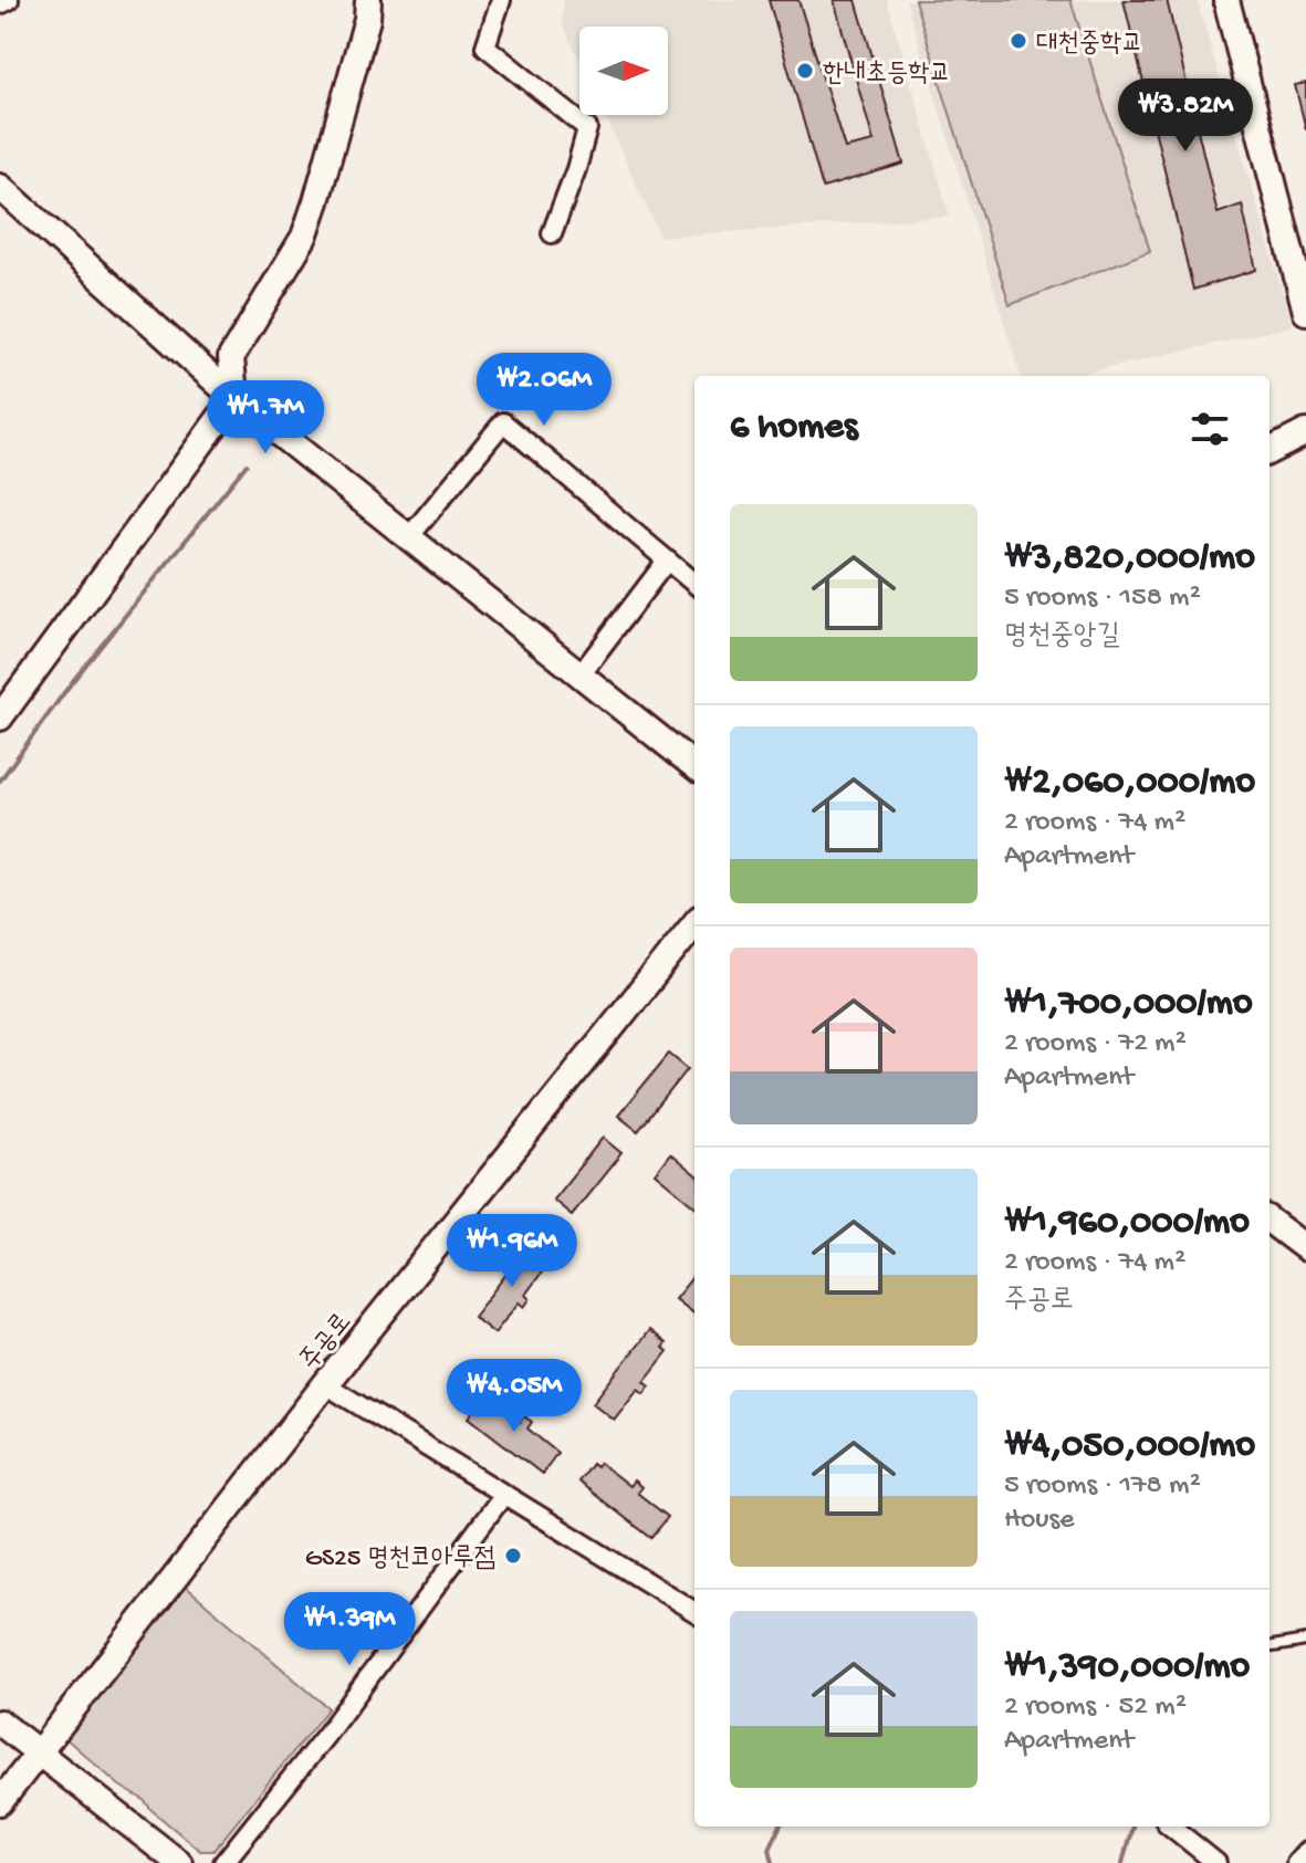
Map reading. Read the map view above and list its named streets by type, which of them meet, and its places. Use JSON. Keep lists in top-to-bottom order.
{
  "streets": {
    "street": ["주공로"]
  },
  "places": ["대천중학교", "한내초등학교", "GS25 명천코아루점"],
  "north": "right",
  "page": {
    "price": [
      "₩3.82M",
      "₩2.06M",
      "₩1.7M",
      "₩1.96M",
      "₩4.05M",
      "₩1.39M"
    ],
    "heading": "6 homes",
    "list": [
      {
        "name": "₩3,820,000/mo",
        "note": "5 rooms · 158 m² · 명천중앙길"
      },
      {
        "name": "₩2,060,000/mo",
        "note": "2 rooms · 74 m² · Apartment"
      },
      {
        "name": "₩1,700,000/mo",
        "note": "2 rooms · 72 m² · Apartment"
      },
      {
        "name": "₩1,960,000/mo",
        "note": "2 rooms · 74 m² · 주공로"
      },
      {
        "name": "₩4,050,000/mo",
        "note": "5 rooms · 178 m² · House"
      },
      {
        "name": "₩1,390,000/mo",
        "note": "2 rooms · 52 m² · Apartment"
      }
    ]
  }
}
